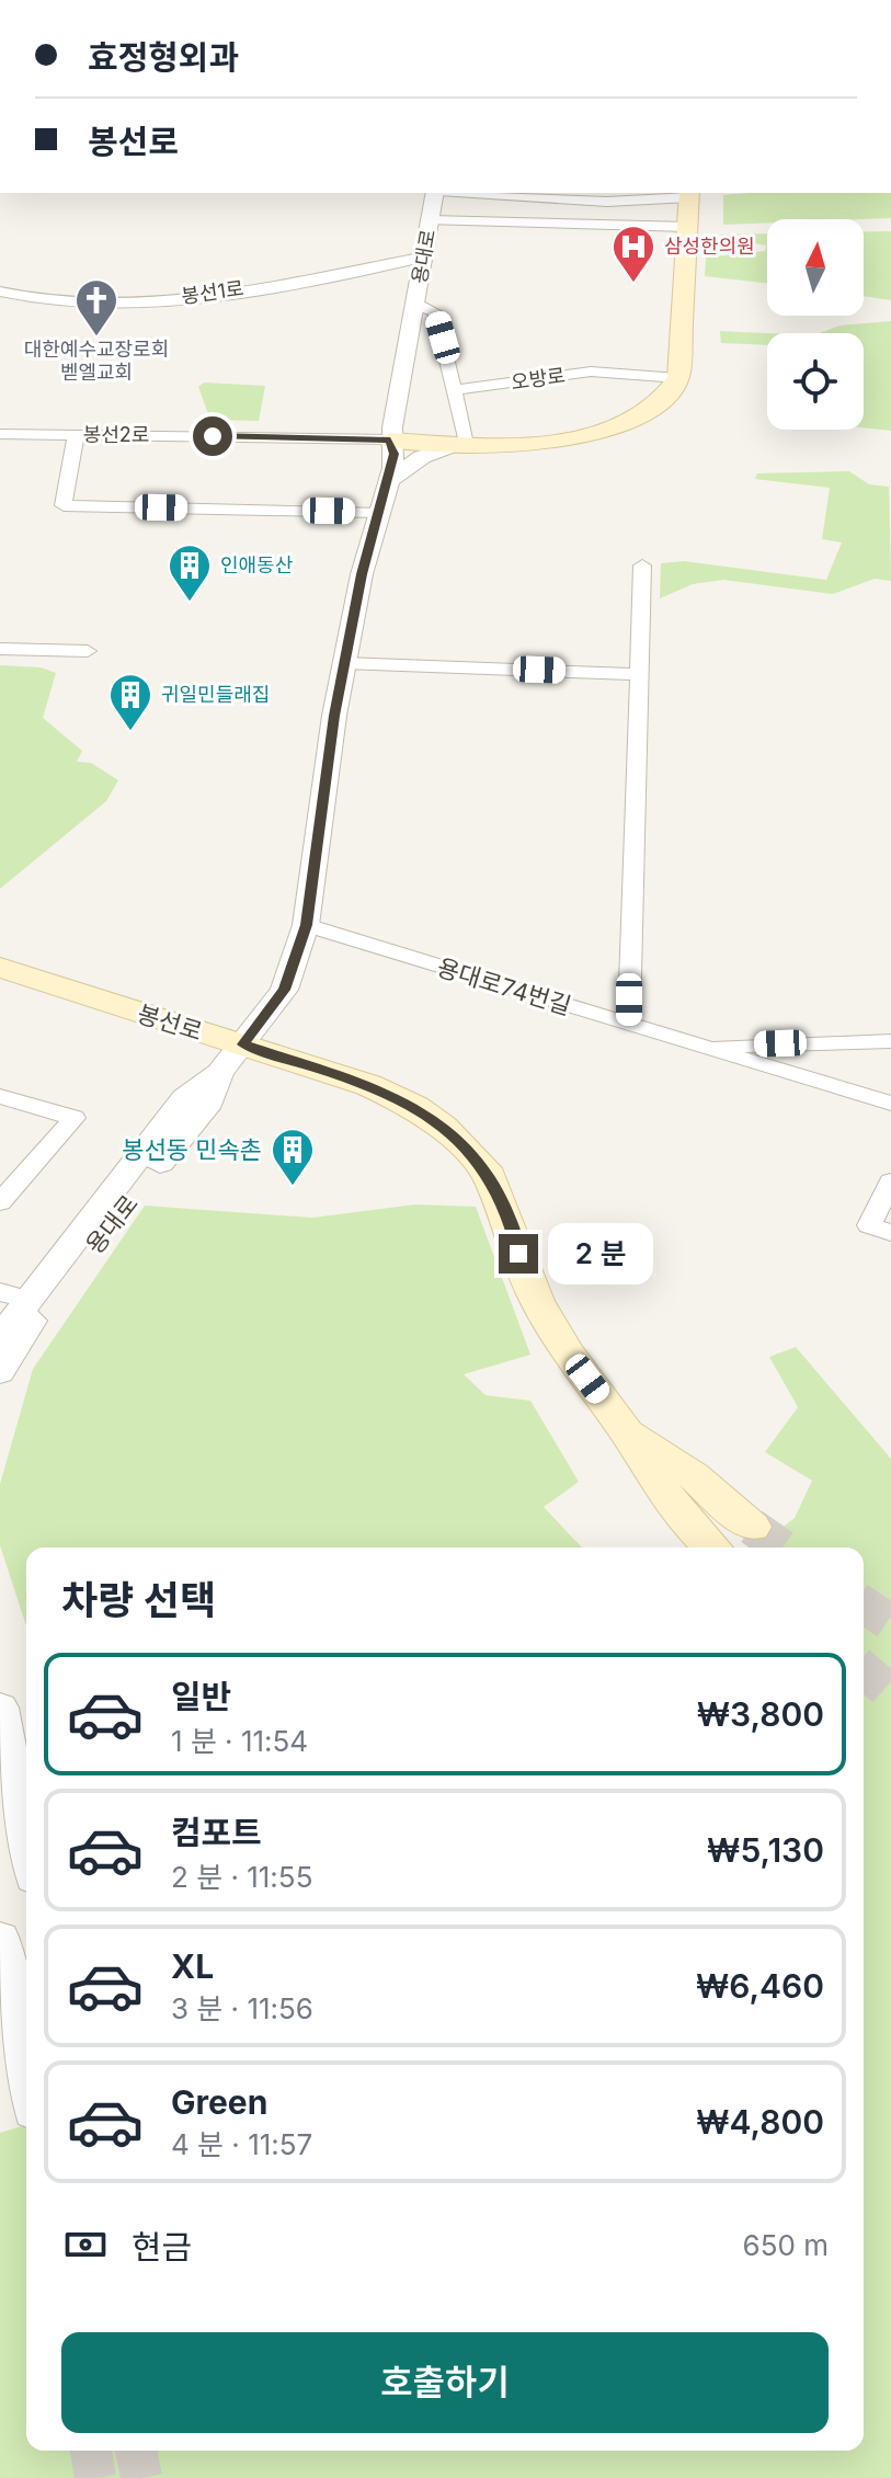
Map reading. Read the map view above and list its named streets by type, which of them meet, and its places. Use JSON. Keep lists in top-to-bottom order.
{
  "streets": {
    "main road": ["봉선로"],
    "street": [
      "용대로",
      "봉선1로",
      "오방로",
      "봉선2로",
      "용대로74번길"
    ]
  },
  "crossings": [
    ["용대로", "봉선1로"],
    ["용대로", "봉선2로"],
    ["용대로", "용대로74번길"],
    ["용대로", "봉선로"]
  ],
  "places": {
    "hospital": ["삼성한의원"],
    "church": ["대한예수교장로회 벧엘교회"],
    "building": ["인애동산", "귀일민들래집", "봉선동 민속촌"]
  },
  "north": "top",
  "page": {
    "banner": ["효정형외과", "봉선로"],
    "bubble": "2 분",
    "heading": "차량 선택",
    "list": [
      {
        "name": "일반",
        "note": "1 분 · 11:54",
        "value": "₩3,800"
      },
      {
        "name": "컴포트",
        "note": "2 분 · 11:55",
        "value": "₩5,130"
      },
      {
        "name": "XL",
        "note": "3 분 · 11:56",
        "value": "₩6,460"
      },
      {
        "name": "Green",
        "note": "4 분 · 11:57",
        "value": "₩4,800"
      }
    ],
    "pay": ["현금", "650 m"],
    "buttons": "호출하기"
  }
}
